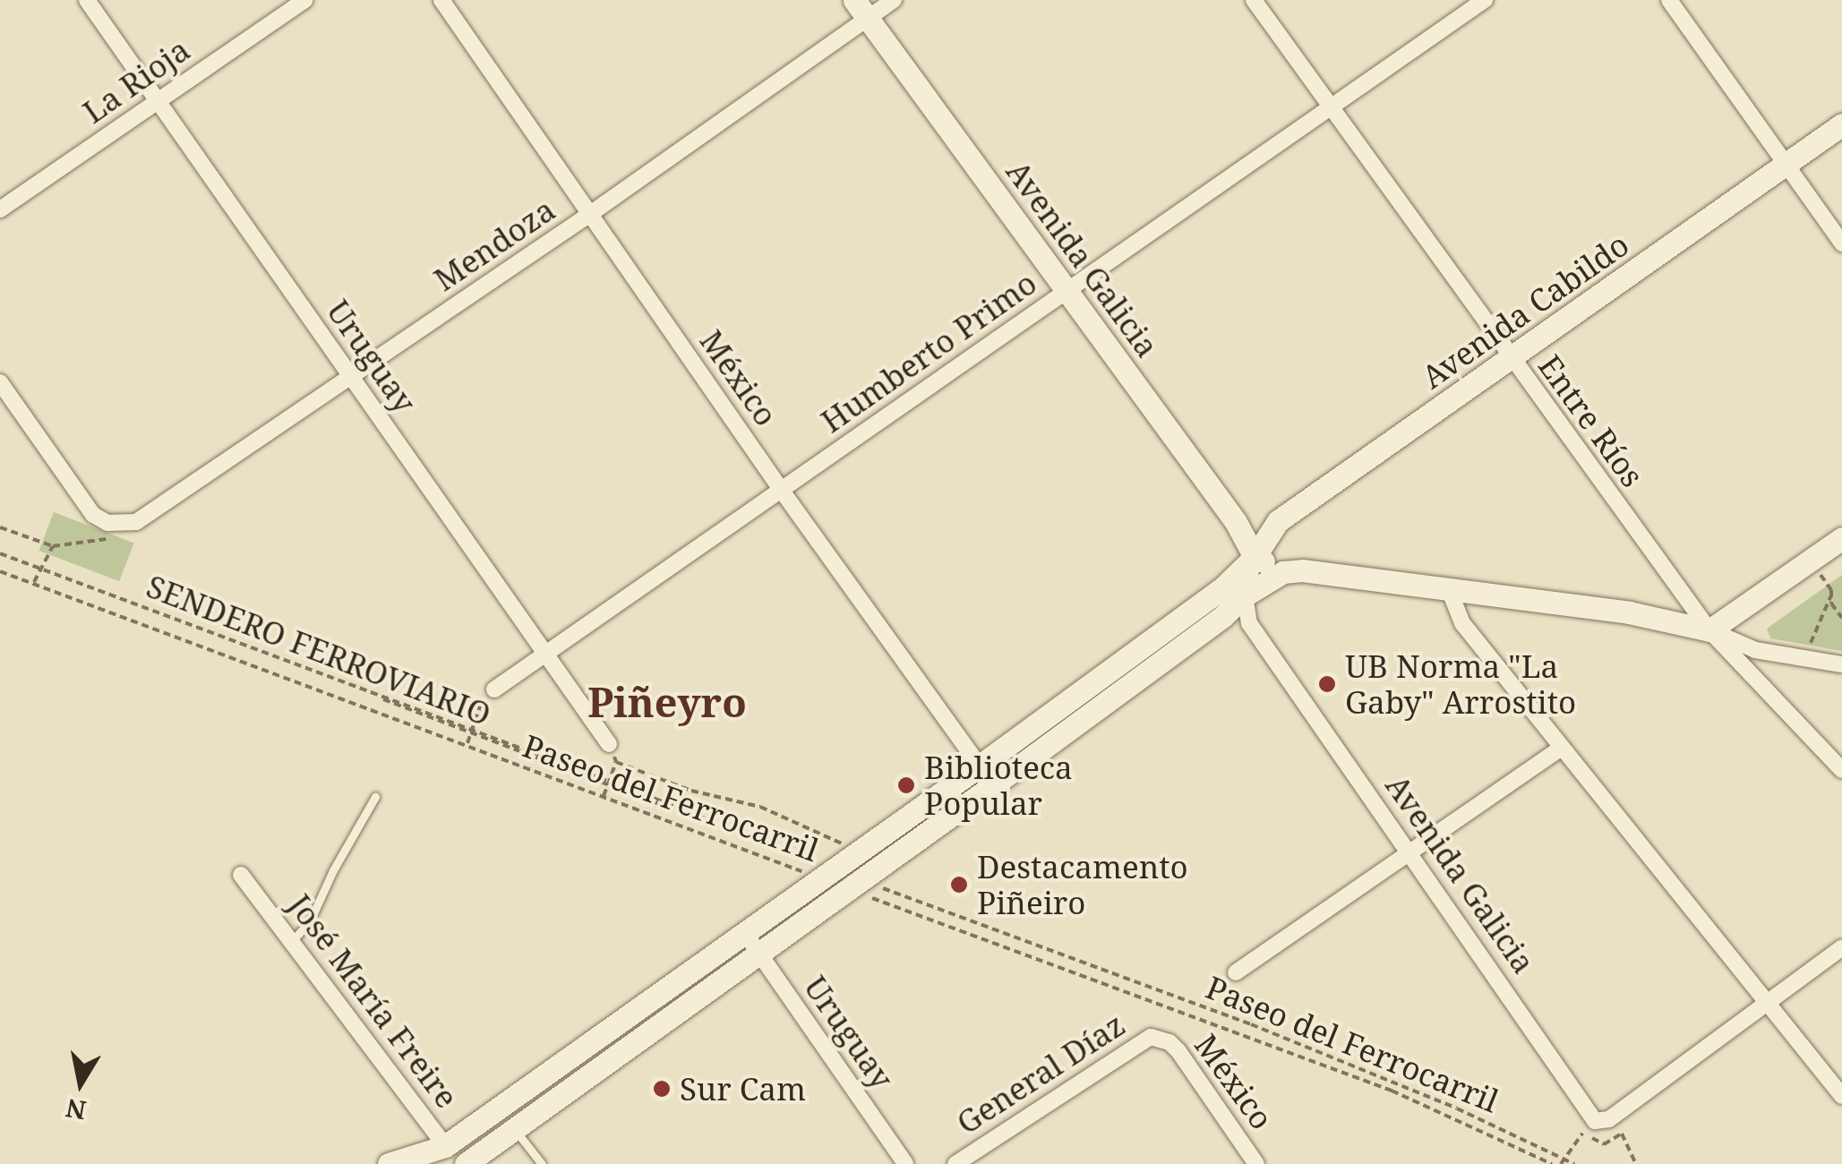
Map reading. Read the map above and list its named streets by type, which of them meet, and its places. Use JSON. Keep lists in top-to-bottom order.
{
  "streets": {
    "main road": ["Avenida Galicia", "Avenida Cabildo"],
    "street": [
      "La Rioja",
      "Mendoza",
      "Humberto Primo",
      "Uruguay",
      "México",
      "Entre Ríos",
      "José María Freire",
      "General Díaz"
    ],
    "path": ["SENDERO FERROVIARIO", "Paseo del Ferrocarril"]
  },
  "crossings": [
    ["La Rioja", "Uruguay"],
    ["Mendoza", "Avenida Galicia"],
    ["Mendoza", "Uruguay"],
    ["Mendoza", "México"],
    ["Avenida Galicia", "Avenida Cabildo"],
    ["Avenida Galicia", "Humberto Primo"],
    ["Avenida Cabildo", "México"],
    ["Avenida Cabildo", "Entre Ríos"],
    ["Humberto Primo", "Uruguay"],
    ["Humberto Primo", "México"],
    ["Humberto Primo", "Entre Ríos"],
    ["México", "General Díaz"],
    ["SENDERO FERROVIARIO", "Paseo del Ferrocarril"]
  ],
  "districts": ["Piñeyro"],
  "places": [
    "UB Norma \"La Gaby\" Arrostito",
    "Biblioteca Popular",
    "Destacamento Piñeiro",
    "Sur Cam"
  ],
  "north": "bottom"
}
